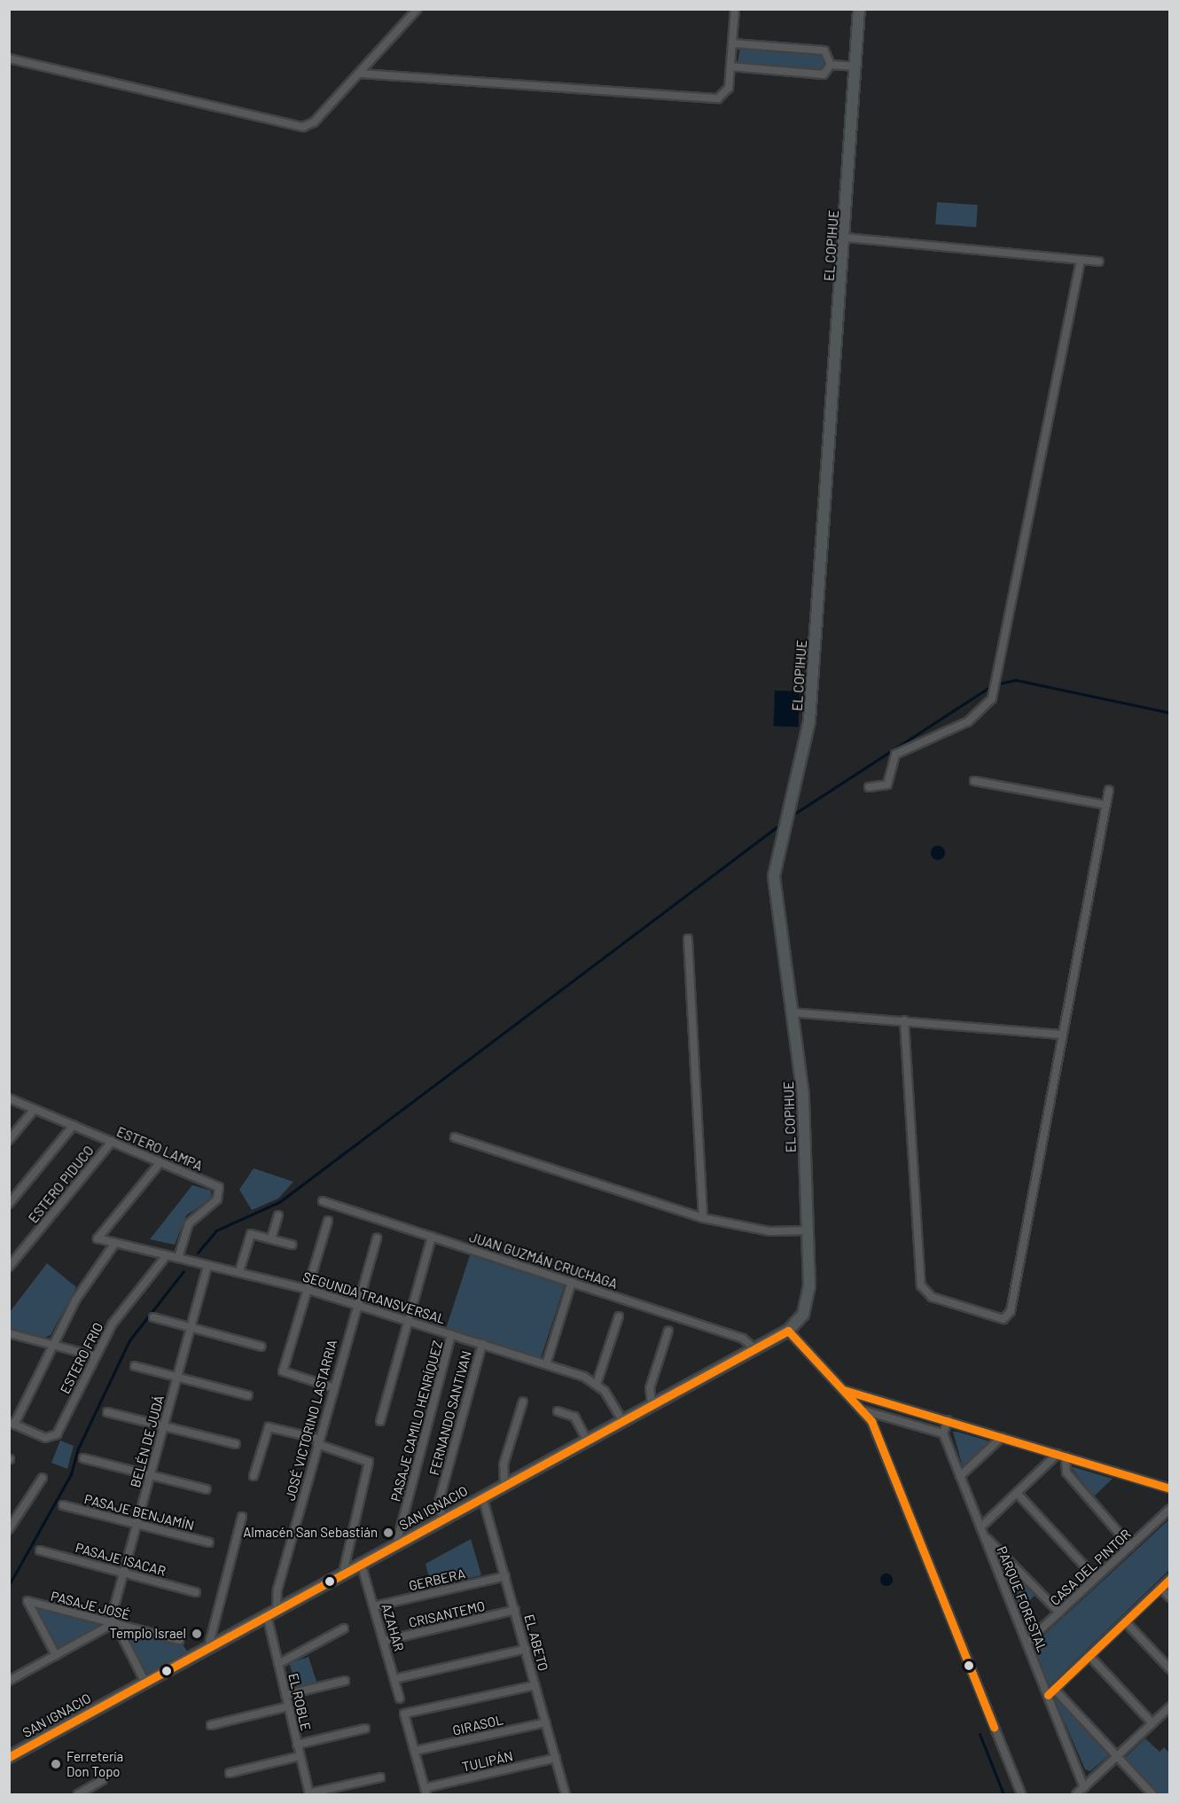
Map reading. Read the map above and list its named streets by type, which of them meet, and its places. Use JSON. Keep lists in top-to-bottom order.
{
  "streets": {
    "main road": ["EL COPIHUE", "SAN IGNACIO"],
    "street": [
      "ESTERO LAMPA",
      "ESTERO PIDUCO",
      "JUAN GUZMÁN CRUCHAGA",
      "SEGUNDA TRANSVERSAL",
      "ESTERO FRIO",
      "FERNANDO SANTIVAN",
      "JOSÉ VICTORINO LASTARRIA",
      "PASAJE CAMILO HENRÍQUEZ",
      "BELÉN DE JUDÁ",
      "PASAJE BENJAMÍN",
      "PASAJE ISACAR",
      "CASA DEL PINTOR",
      "GERBERA",
      "PARQUE FORESTAL",
      "PASAJE JOSÉ",
      "CRISANTEMO",
      "AZAHAR",
      "EL ABETO",
      "EL ROBLE",
      "GIRASOL",
      "TULIPÁN"
    ]
  },
  "crossings": [
    ["EL COPIHUE", "SAN IGNACIO"],
    ["ESTERO LAMPA", "ESTERO PIDUCO"],
    ["ESTERO LAMPA", "SEGUNDA TRANSVERSAL"],
    ["JUAN GUZMÁN CRUCHAGA", "SAN IGNACIO"],
    ["SEGUNDA TRANSVERSAL", "ESTERO FRIO"],
    ["SEGUNDA TRANSVERSAL", "FERNANDO SANTIVAN"],
    ["SEGUNDA TRANSVERSAL", "JOSÉ VICTORINO LASTARRIA"],
    ["SEGUNDA TRANSVERSAL", "PASAJE CAMILO HENRÍQUEZ"],
    ["SEGUNDA TRANSVERSAL", "BELÉN DE JUDÁ"],
    ["FERNANDO SANTIVAN", "SAN IGNACIO"],
    ["JOSÉ VICTORINO LASTARRIA", "SAN IGNACIO"],
    ["JOSÉ VICTORINO LASTARRIA", "EL ROBLE"],
    ["PASAJE CAMILO HENRÍQUEZ", "SAN IGNACIO"],
    ["BELÉN DE JUDÁ", "PASAJE BENJAMÍN"],
    ["BELÉN DE JUDÁ", "PASAJE ISACAR"],
    ["BELÉN DE JUDÁ", "PASAJE JOSÉ"],
    ["SAN IGNACIO", "AZAHAR"],
    ["SAN IGNACIO", "EL ABETO"],
    ["SAN IGNACIO", "EL ROBLE"],
    ["CASA DEL PINTOR", "PARQUE FORESTAL"],
    ["GERBERA", "AZAHAR"],
    ["GERBERA", "EL ABETO"],
    ["CRISANTEMO", "AZAHAR"],
    ["CRISANTEMO", "EL ABETO"],
    ["EL ABETO", "GIRASOL"],
    ["EL ABETO", "TULIPÁN"]
  ],
  "places": ["Almacén San Sebastián", "Templo Israel", "Ferretería Don Topo"]
}
